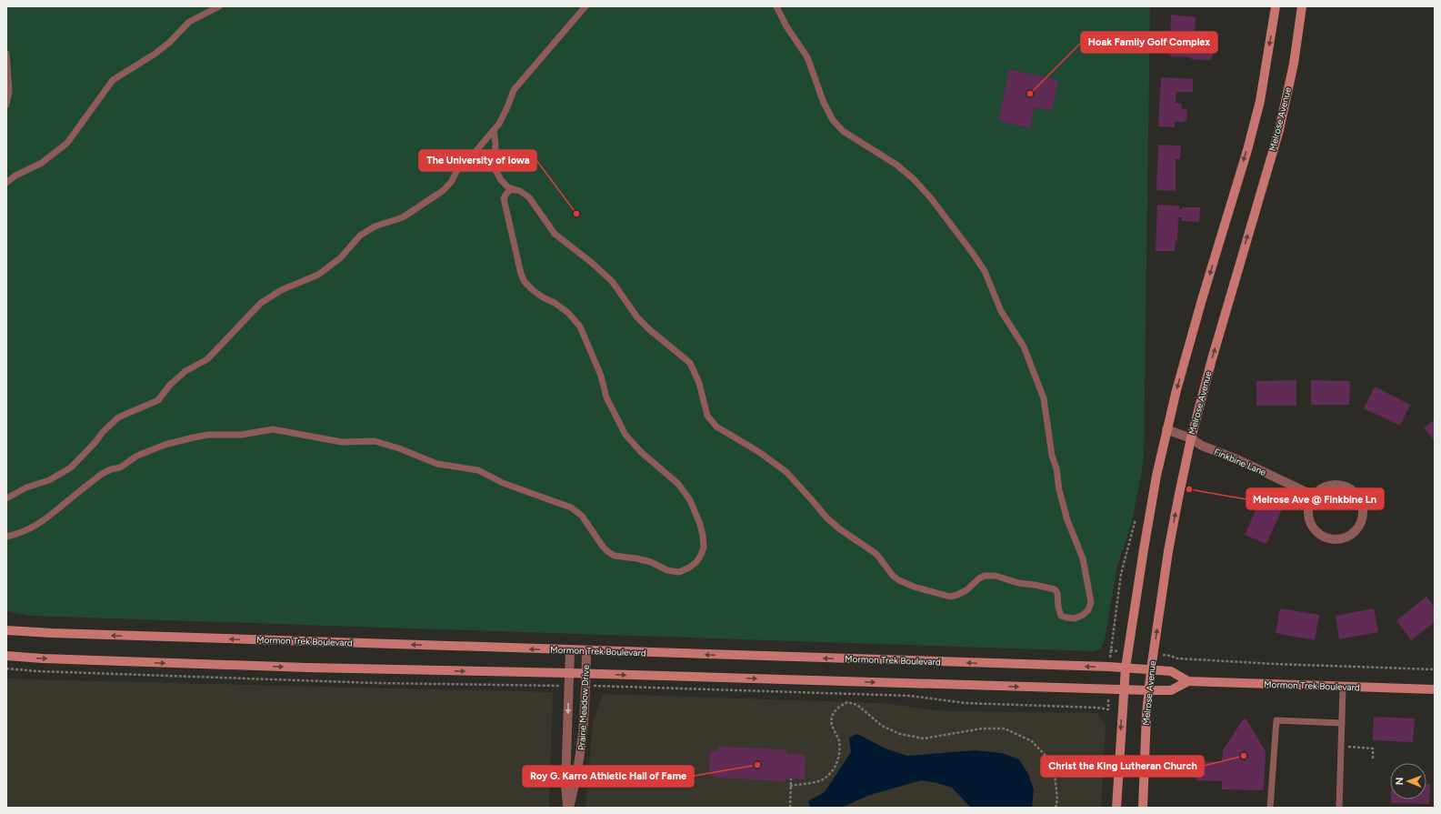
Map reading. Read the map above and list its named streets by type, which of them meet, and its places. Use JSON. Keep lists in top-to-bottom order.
{
  "streets": {
    "main road": ["Melrose Avenue", "Mormon Trek Boulevard"],
    "street": ["Finkbine Lane", "Prairie Meadow Drive"]
  },
  "crossings": [
    ["Melrose Avenue", "Finkbine Lane"],
    ["Melrose Avenue", "Mormon Trek Boulevard"],
    ["Mormon Trek Boulevard", "Prairie Meadow Drive"]
  ],
  "places": [
    "Hoak Family Golf Complex",
    "The University of Iowa",
    "Melrose Ave @ Finkbine Ln",
    "Christ the King Lutheran Church",
    "Roy G. Karro Athletic Hall of Fame"
  ],
  "north": "left"
}
